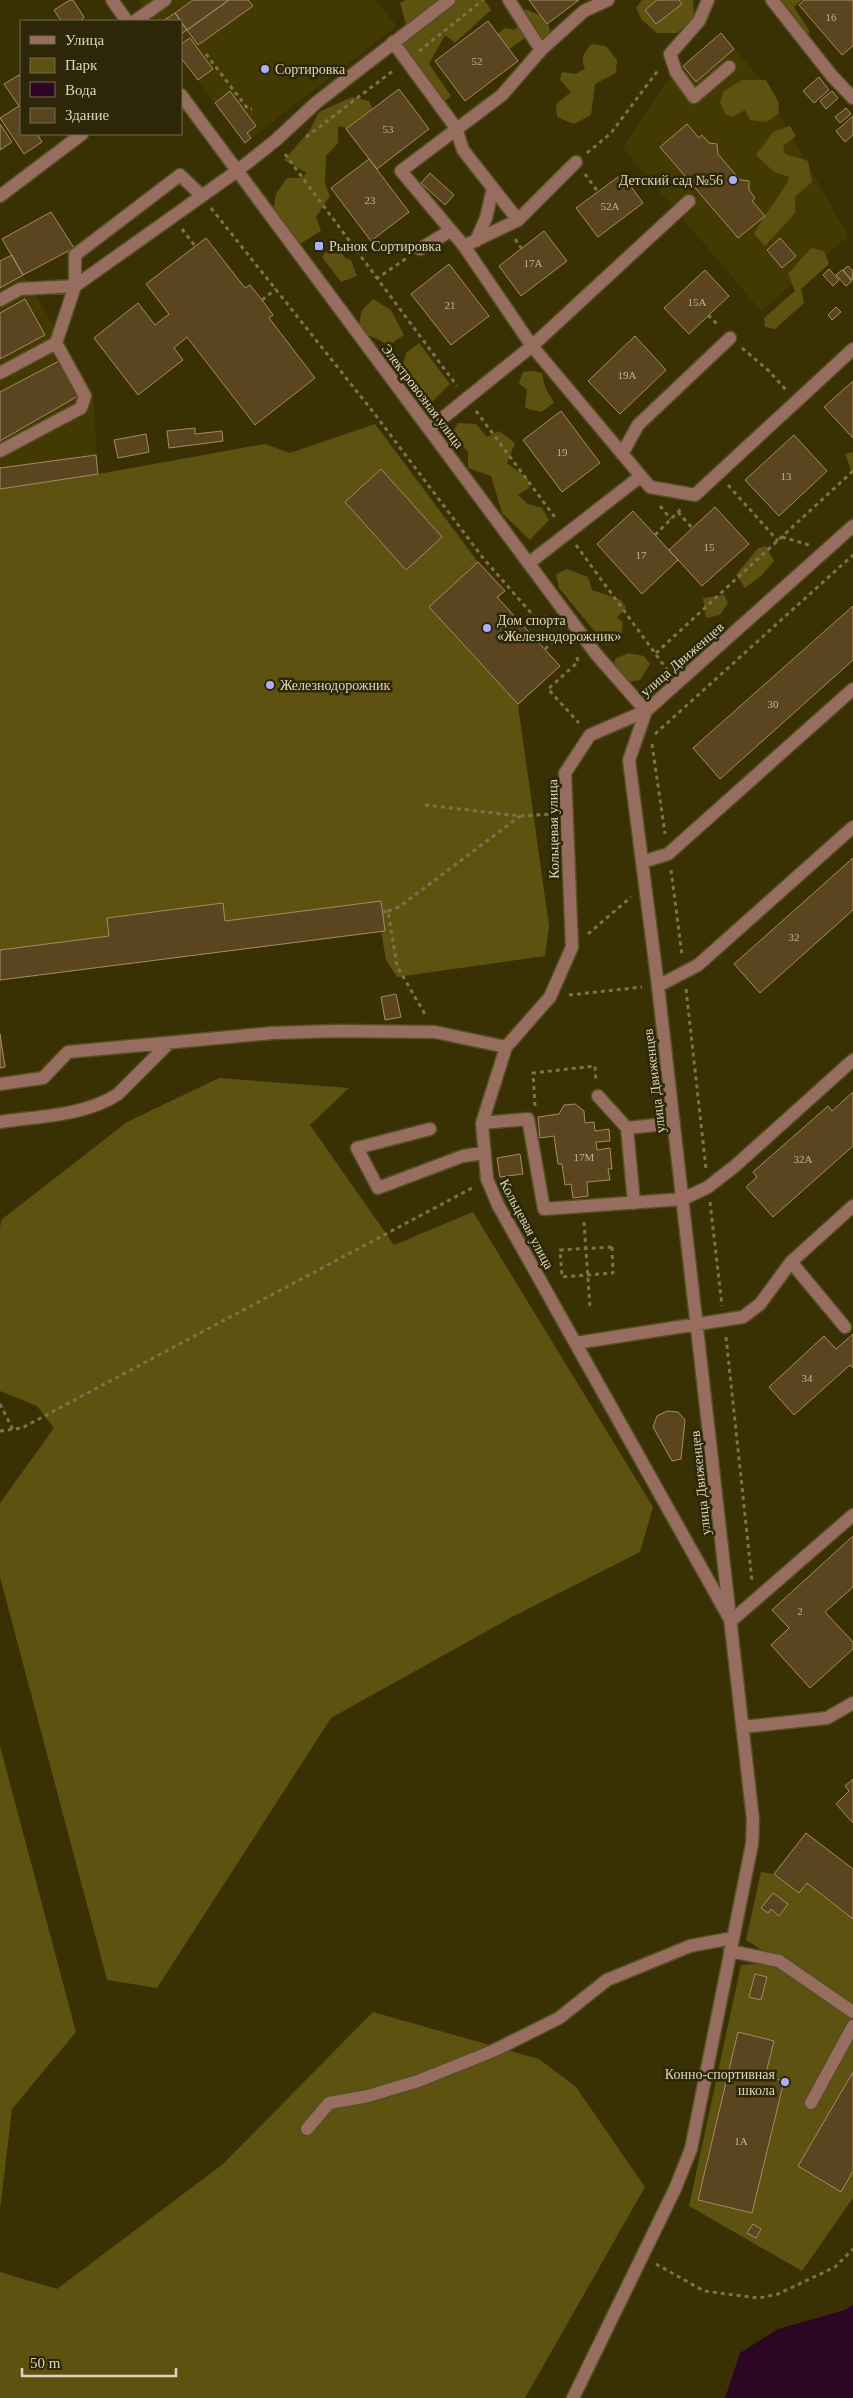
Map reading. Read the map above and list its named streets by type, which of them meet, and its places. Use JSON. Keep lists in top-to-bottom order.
{
  "streets": {
    "street": ["Электровозная улица", "улица Движенцев", "Кольцевая улица"]
  },
  "crossings": [
    ["Электровозная улица", "улица Движенцев"],
    ["улица Движенцев", "Кольцевая улица"]
  ],
  "places": {
    "other": [
      "Сортировка",
      "Детский сад №56",
      "Дом спорта «Железнодорожник»",
      "Железнодорожник",
      "Конно-спортивная школа"
    ],
    "transit": ["Рынок Сортировка"]
  },
  "house_numbers": [
    "16",
    "52",
    "53",
    "23",
    "52А",
    "17А",
    "15А",
    "21",
    "19А",
    "19",
    "13",
    "15",
    "17",
    "30",
    "32",
    "17М",
    "32А",
    "34",
    "2",
    "1А"
  ],
  "legend": [
    "Улица",
    "Парк",
    "Вода",
    "Здание"
  ],
  "scale_bar": "50 m"
}
